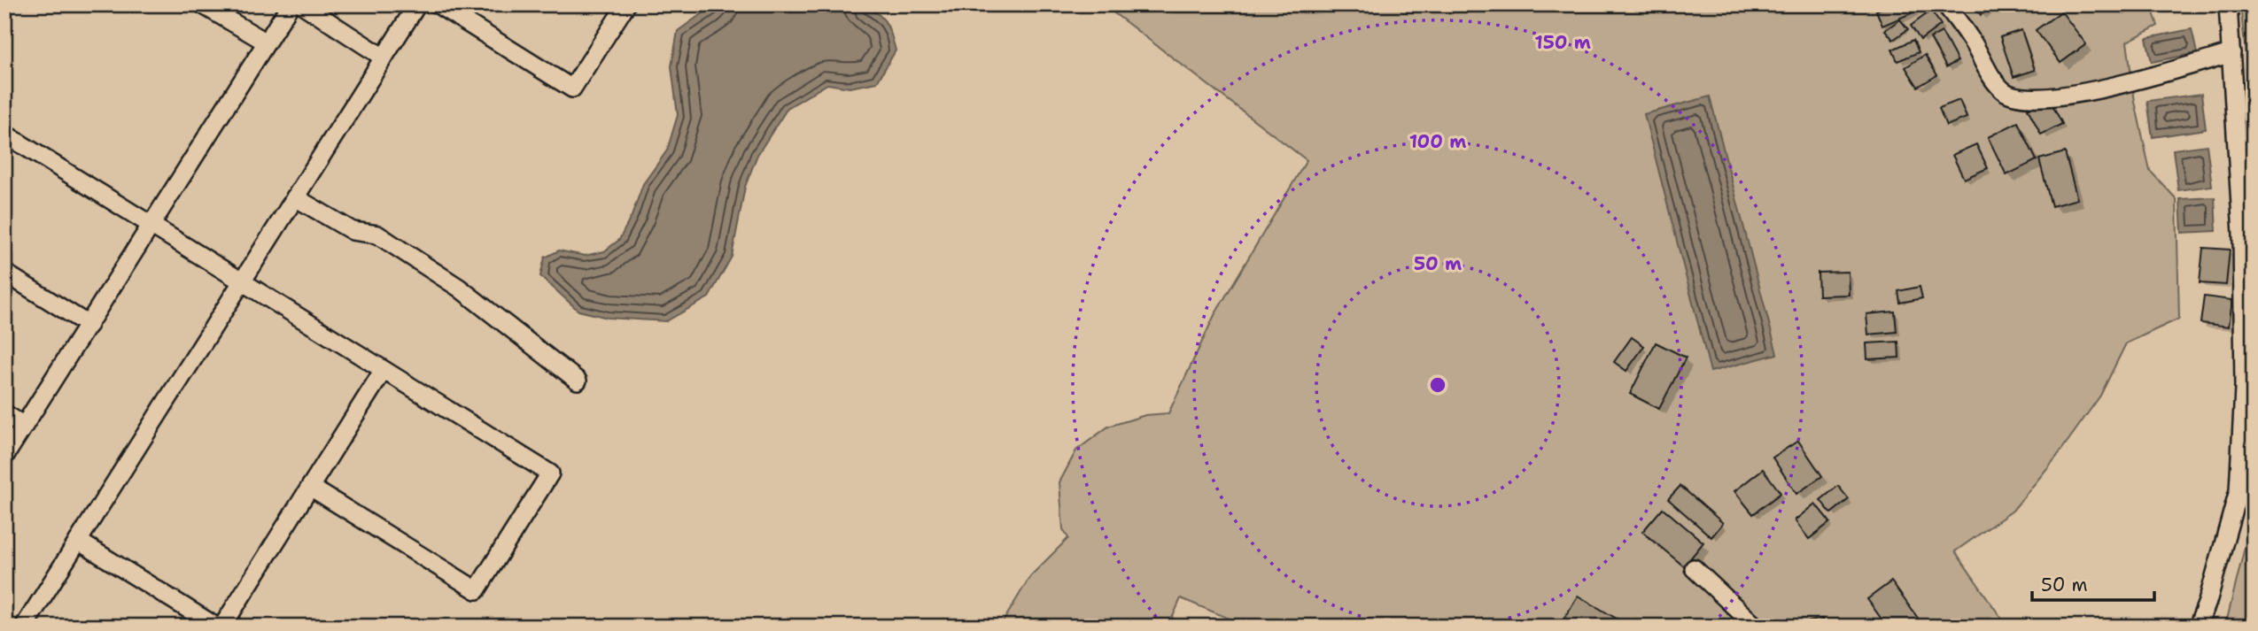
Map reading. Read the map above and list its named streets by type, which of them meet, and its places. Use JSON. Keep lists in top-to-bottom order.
{
  "scale_bar": "50 m",
  "rings": ["150 m", "100 m", "50 m"]
}
